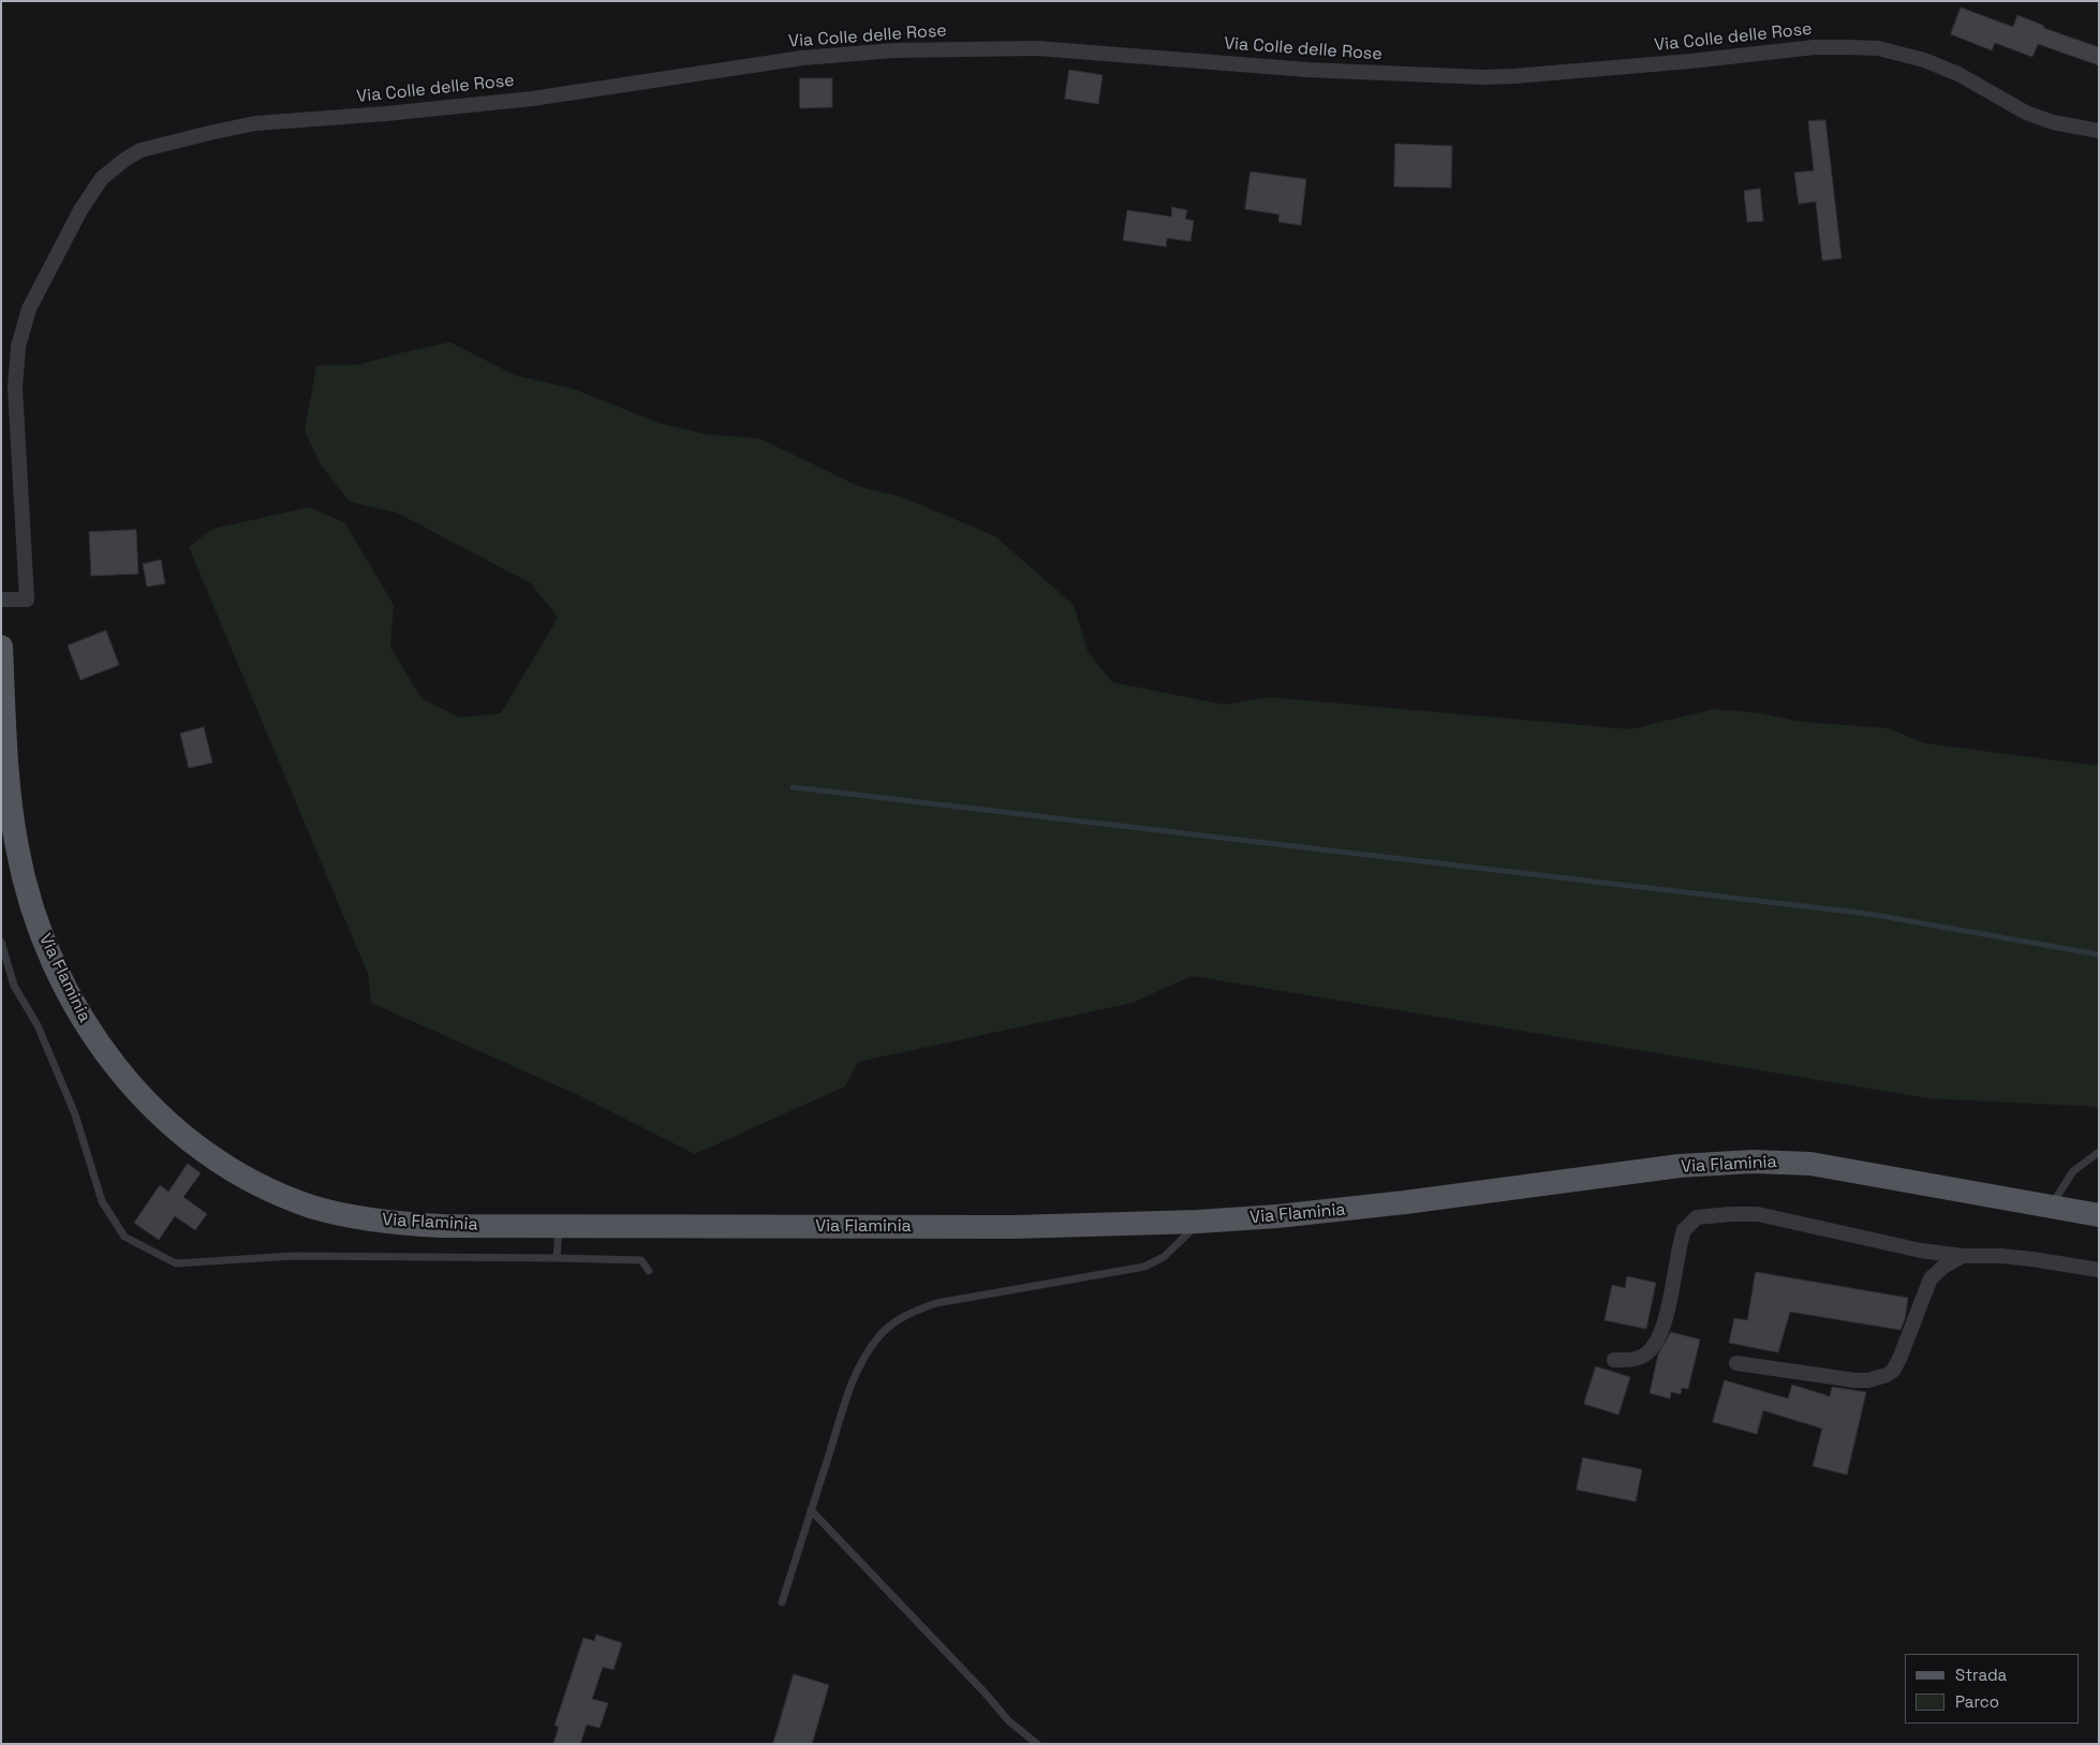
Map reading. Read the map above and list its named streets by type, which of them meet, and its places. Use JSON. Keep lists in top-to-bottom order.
{
  "streets": {
    "main road": ["Via Flaminia"],
    "street": ["Via Colle delle Rose"]
  },
  "legend": ["Strada", "Parco"]
}
